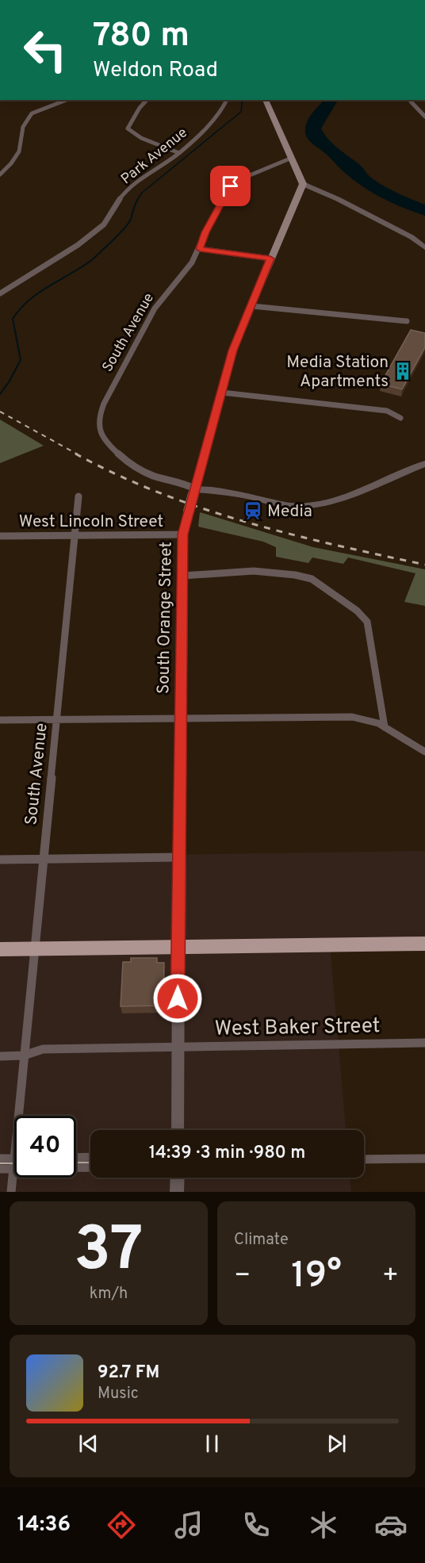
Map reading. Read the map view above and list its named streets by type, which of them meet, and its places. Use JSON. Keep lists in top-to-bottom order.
{
  "streets": {
    "main road": ["South Orange Street"],
    "street": [
      "Park Avenue",
      "South Avenue",
      "West Lincoln Street",
      "West Baker Street"
    ]
  },
  "crossings": [
    ["South Avenue", "West Lincoln Street"],
    ["South Avenue", "South Orange Street"],
    ["South Avenue", "West Baker Street"],
    ["West Lincoln Street", "South Orange Street"],
    ["South Orange Street", "West Baker Street"]
  ],
  "places": {
    "building": ["Media Station Apartments"],
    "station": ["Media"]
  },
  "page": {
    "turn": ["780 m", "Weldon Road"],
    "limit": "40",
    "trip": "14:39 · 3 min · 980 m",
    "tile": [
      ["37", "km/h"],
      "Climate"
    ],
    "heat": ["−", "19°", "+"],
    "song": ["92.7 FM", "Music"],
    "tabs": "14:36"
  }
}
